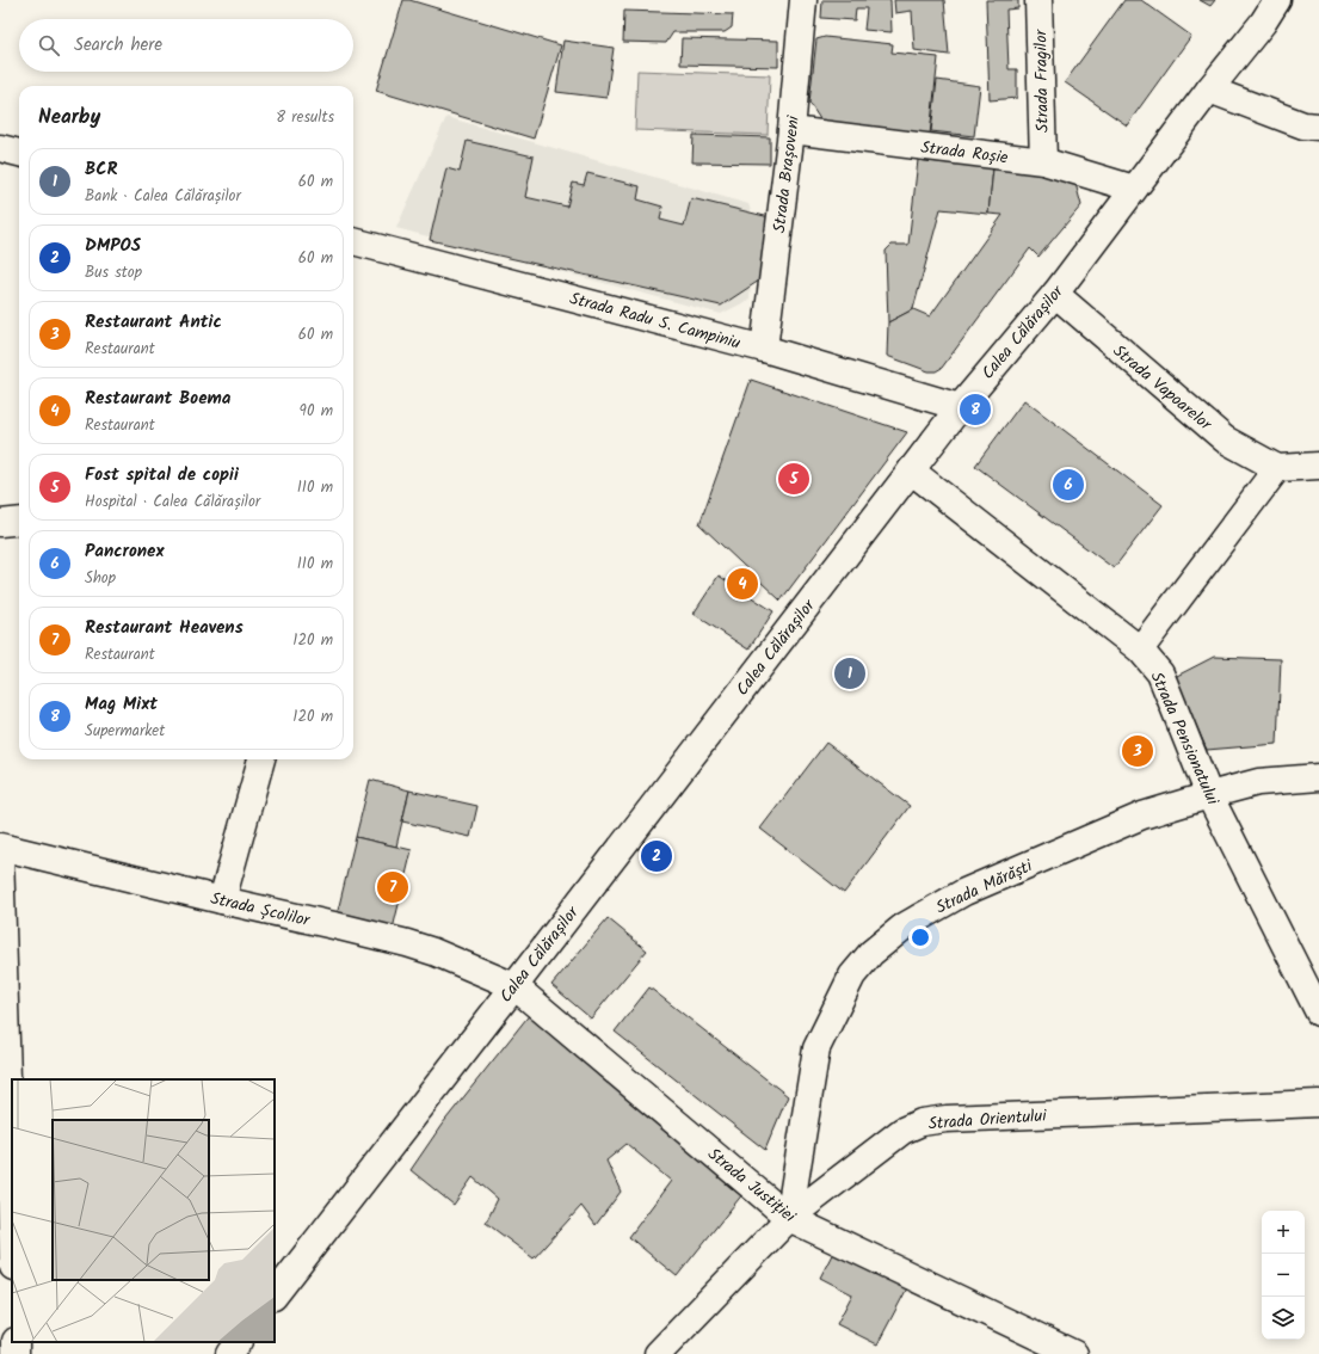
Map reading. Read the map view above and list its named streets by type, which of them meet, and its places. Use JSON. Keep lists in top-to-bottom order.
{
  "streets": {
    "street": [
      "Strada Fragilor",
      "Strada Roșie",
      "Strada Brașoveni",
      "Strada Radu S. Campiniu",
      "Calea Călărașilor",
      "Strada Vapoarelor",
      "Strada Pensionatului",
      "Strada Mărăști",
      "Strada Școlilor",
      "Strada Orientului",
      "Strada Justiției"
    ]
  },
  "crossings": [
    ["Strada Fragilor", "Strada Roșie"],
    ["Strada Roșie", "Strada Brașoveni"],
    ["Strada Roșie", "Calea Călărașilor"],
    ["Strada Brașoveni", "Strada Radu S. Campiniu"],
    ["Strada Radu S. Campiniu", "Calea Călărașilor"],
    ["Calea Călărașilor", "Strada Vapoarelor"],
    ["Calea Călărașilor", "Strada Pensionatului"],
    ["Calea Călărașilor", "Strada Școlilor"],
    ["Calea Călărașilor", "Strada Justiției"],
    ["Strada Pensionatului", "Strada Mărăști"],
    ["Strada Mărăști", "Strada Orientului"],
    ["Strada Mărăști", "Strada Justiției"],
    ["Strada Școlilor", "Strada Justiției"],
    ["Strada Orientului", "Strada Justiției"]
  ],
  "page": {
    "search": "Search here",
    "heading": ["Nearby", "8 results"],
    "list": [
      {
        "mark": "1",
        "name": "BCR",
        "note": "Bank · Calea Călărașilor",
        "value": "60 m"
      },
      {
        "mark": "2",
        "name": "DMPOS",
        "note": "Bus stop",
        "value": "60 m"
      },
      {
        "mark": "3",
        "name": "Restaurant Antic",
        "note": "Restaurant",
        "value": "60 m"
      },
      {
        "mark": "4",
        "name": "Restaurant Boema",
        "note": "Restaurant",
        "value": "90 m"
      },
      {
        "mark": "5",
        "name": "Fost spital de copii",
        "note": "Hospital · Calea Călărașilor",
        "value": "110 m"
      },
      {
        "mark": "6",
        "name": "Pancronex",
        "note": "Shop",
        "value": "110 m"
      },
      {
        "mark": "7",
        "name": "Restaurant Heavens",
        "note": "Restaurant",
        "value": "120 m"
      },
      {
        "mark": "8",
        "name": "Mag Mixt",
        "note": "Supermarket",
        "value": "120 m"
      }
    ],
    "pins": [
      "8",
      "5",
      "6",
      "4",
      "1",
      "3",
      "2",
      "7"
    ],
    "map_buttons": ["+", "−"]
  }
}
